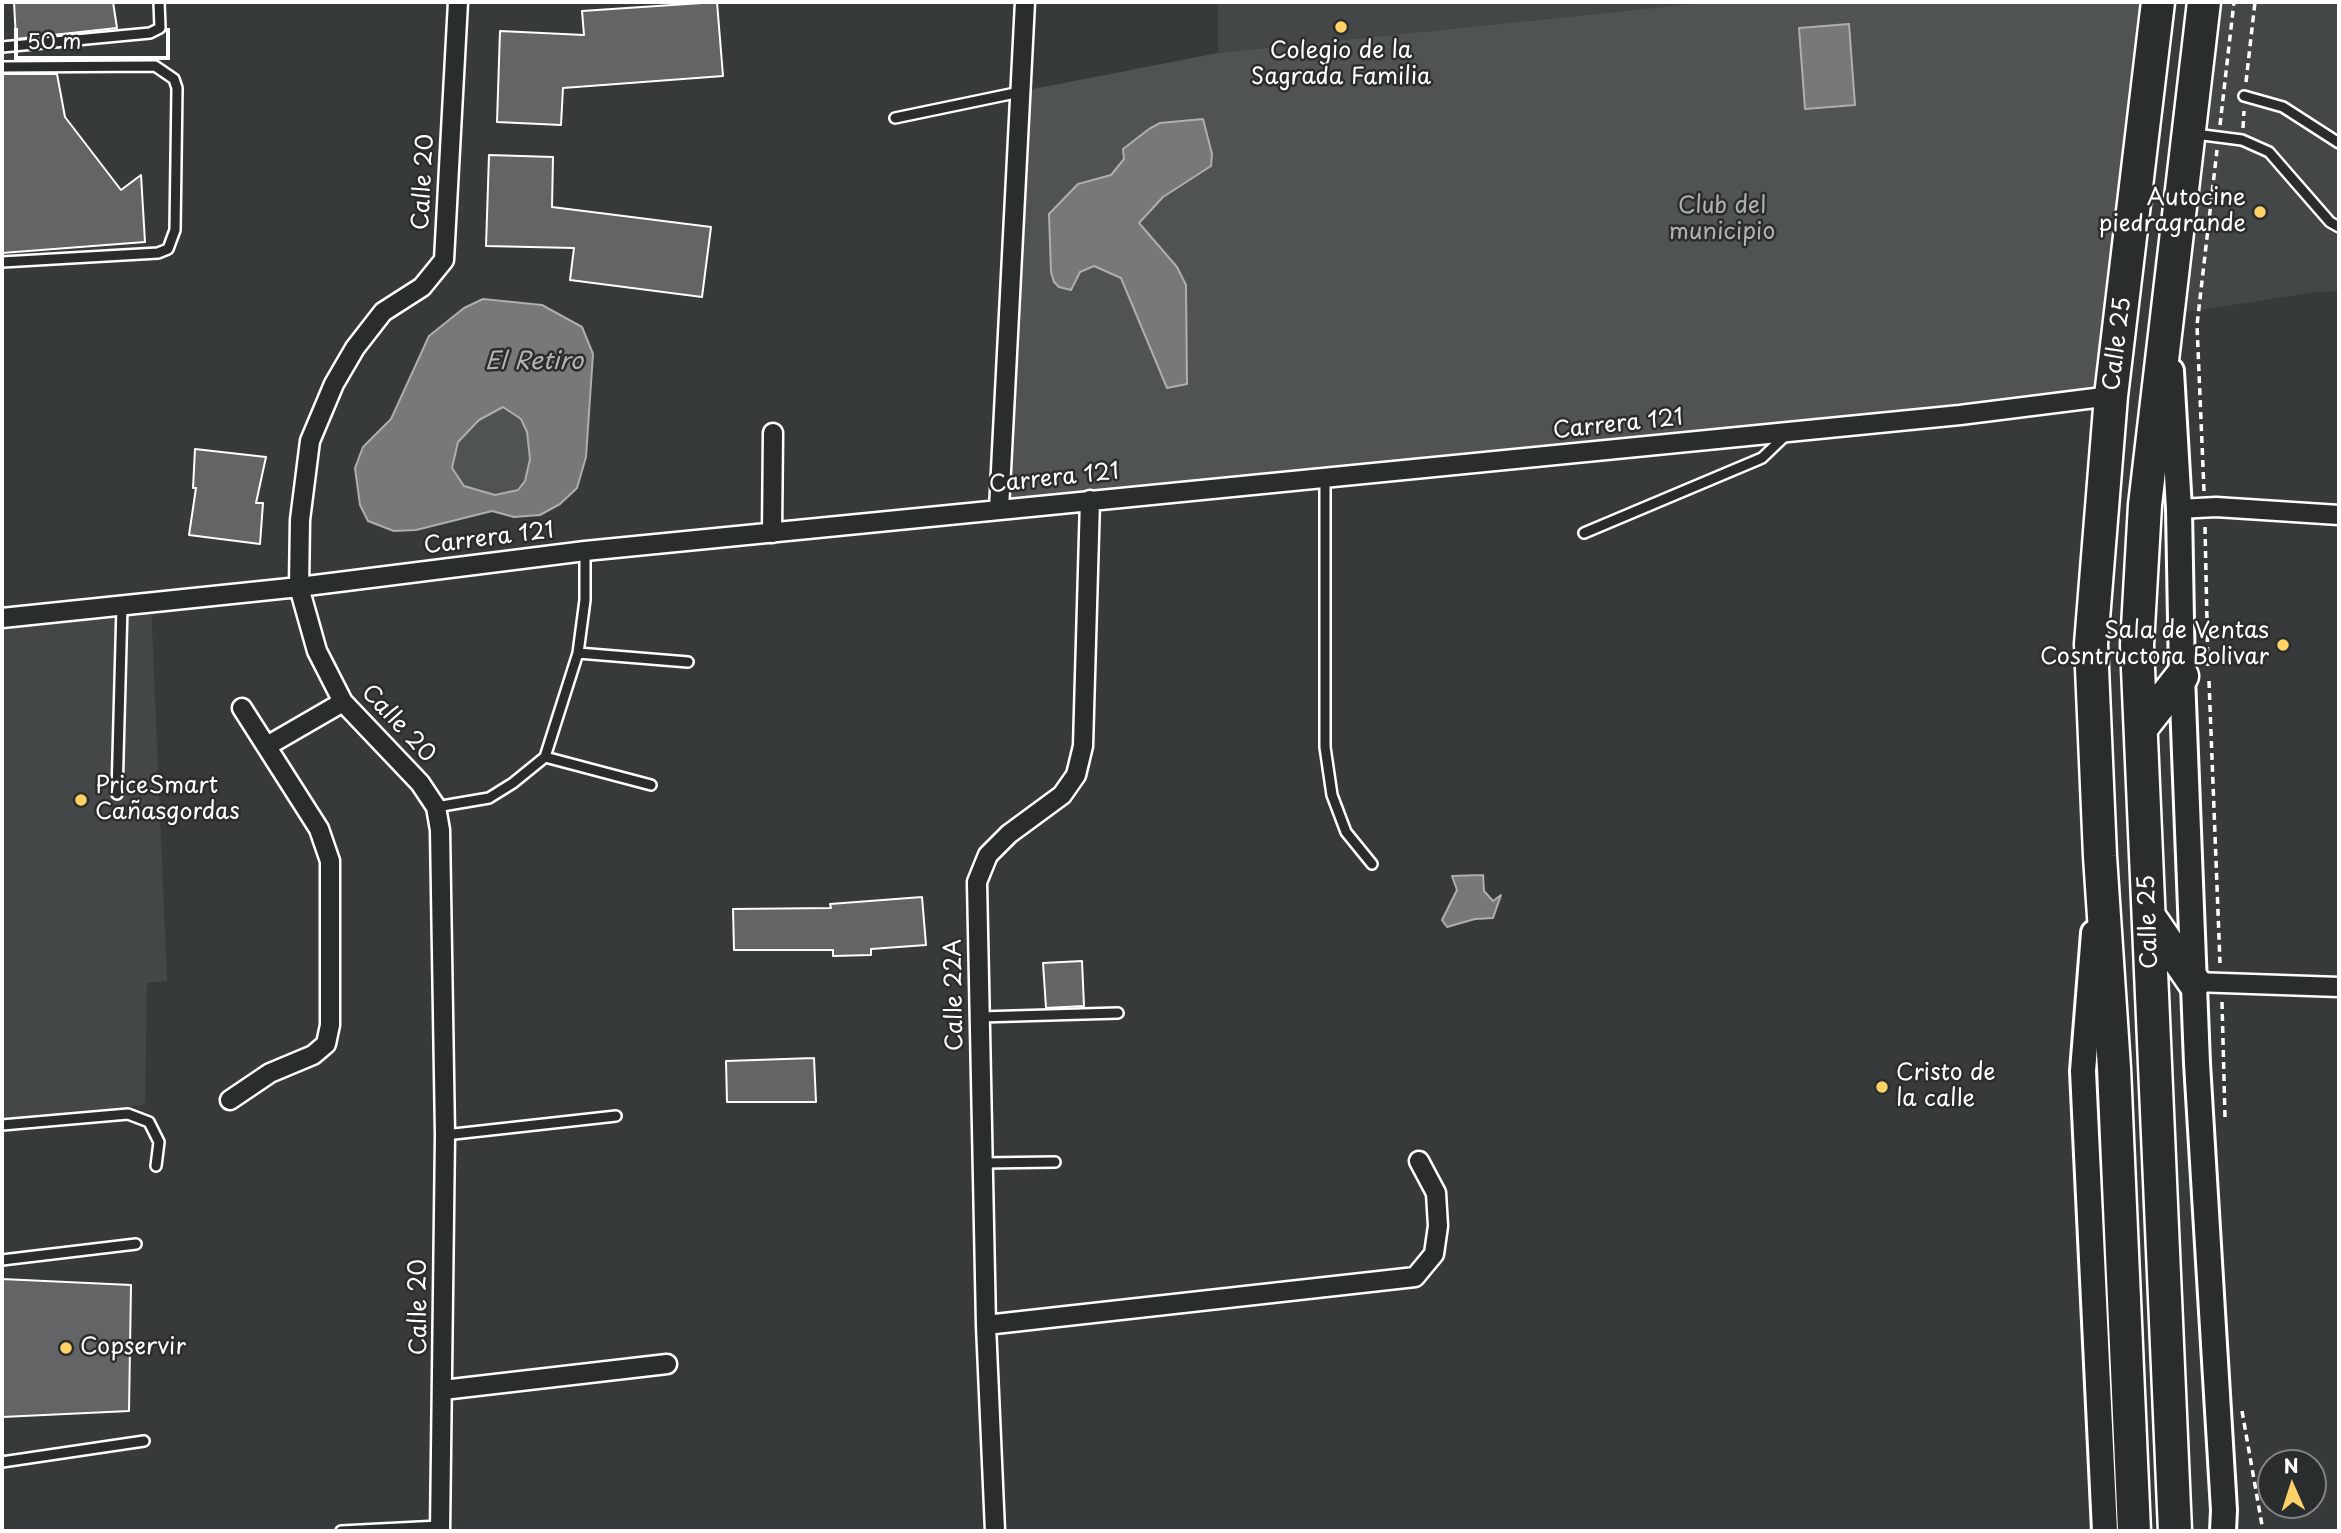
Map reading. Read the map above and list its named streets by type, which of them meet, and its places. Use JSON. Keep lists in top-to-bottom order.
{
  "streets": {
    "highway": ["Calle 25"],
    "street": ["Calle 20", "Carrera 121", "Calle 22A"]
  },
  "crossings": [
    ["Calle 20", "Carrera 121"],
    ["Calle 25", "Carrera 121"],
    ["Carrera 121", "Calle 22A"]
  ],
  "water": ["El Retiro"],
  "parks": ["Club del municipio"],
  "places": [
    "Colegio de la Sagrada Familia",
    "Autocine piedragrande",
    "Sala de Ventas Cosntructora Bolivar",
    "PriceSmart Cañasgordas",
    "Cristo de la calle",
    "Copservir"
  ],
  "scale_bar": "50 m",
  "north": "top"
}
